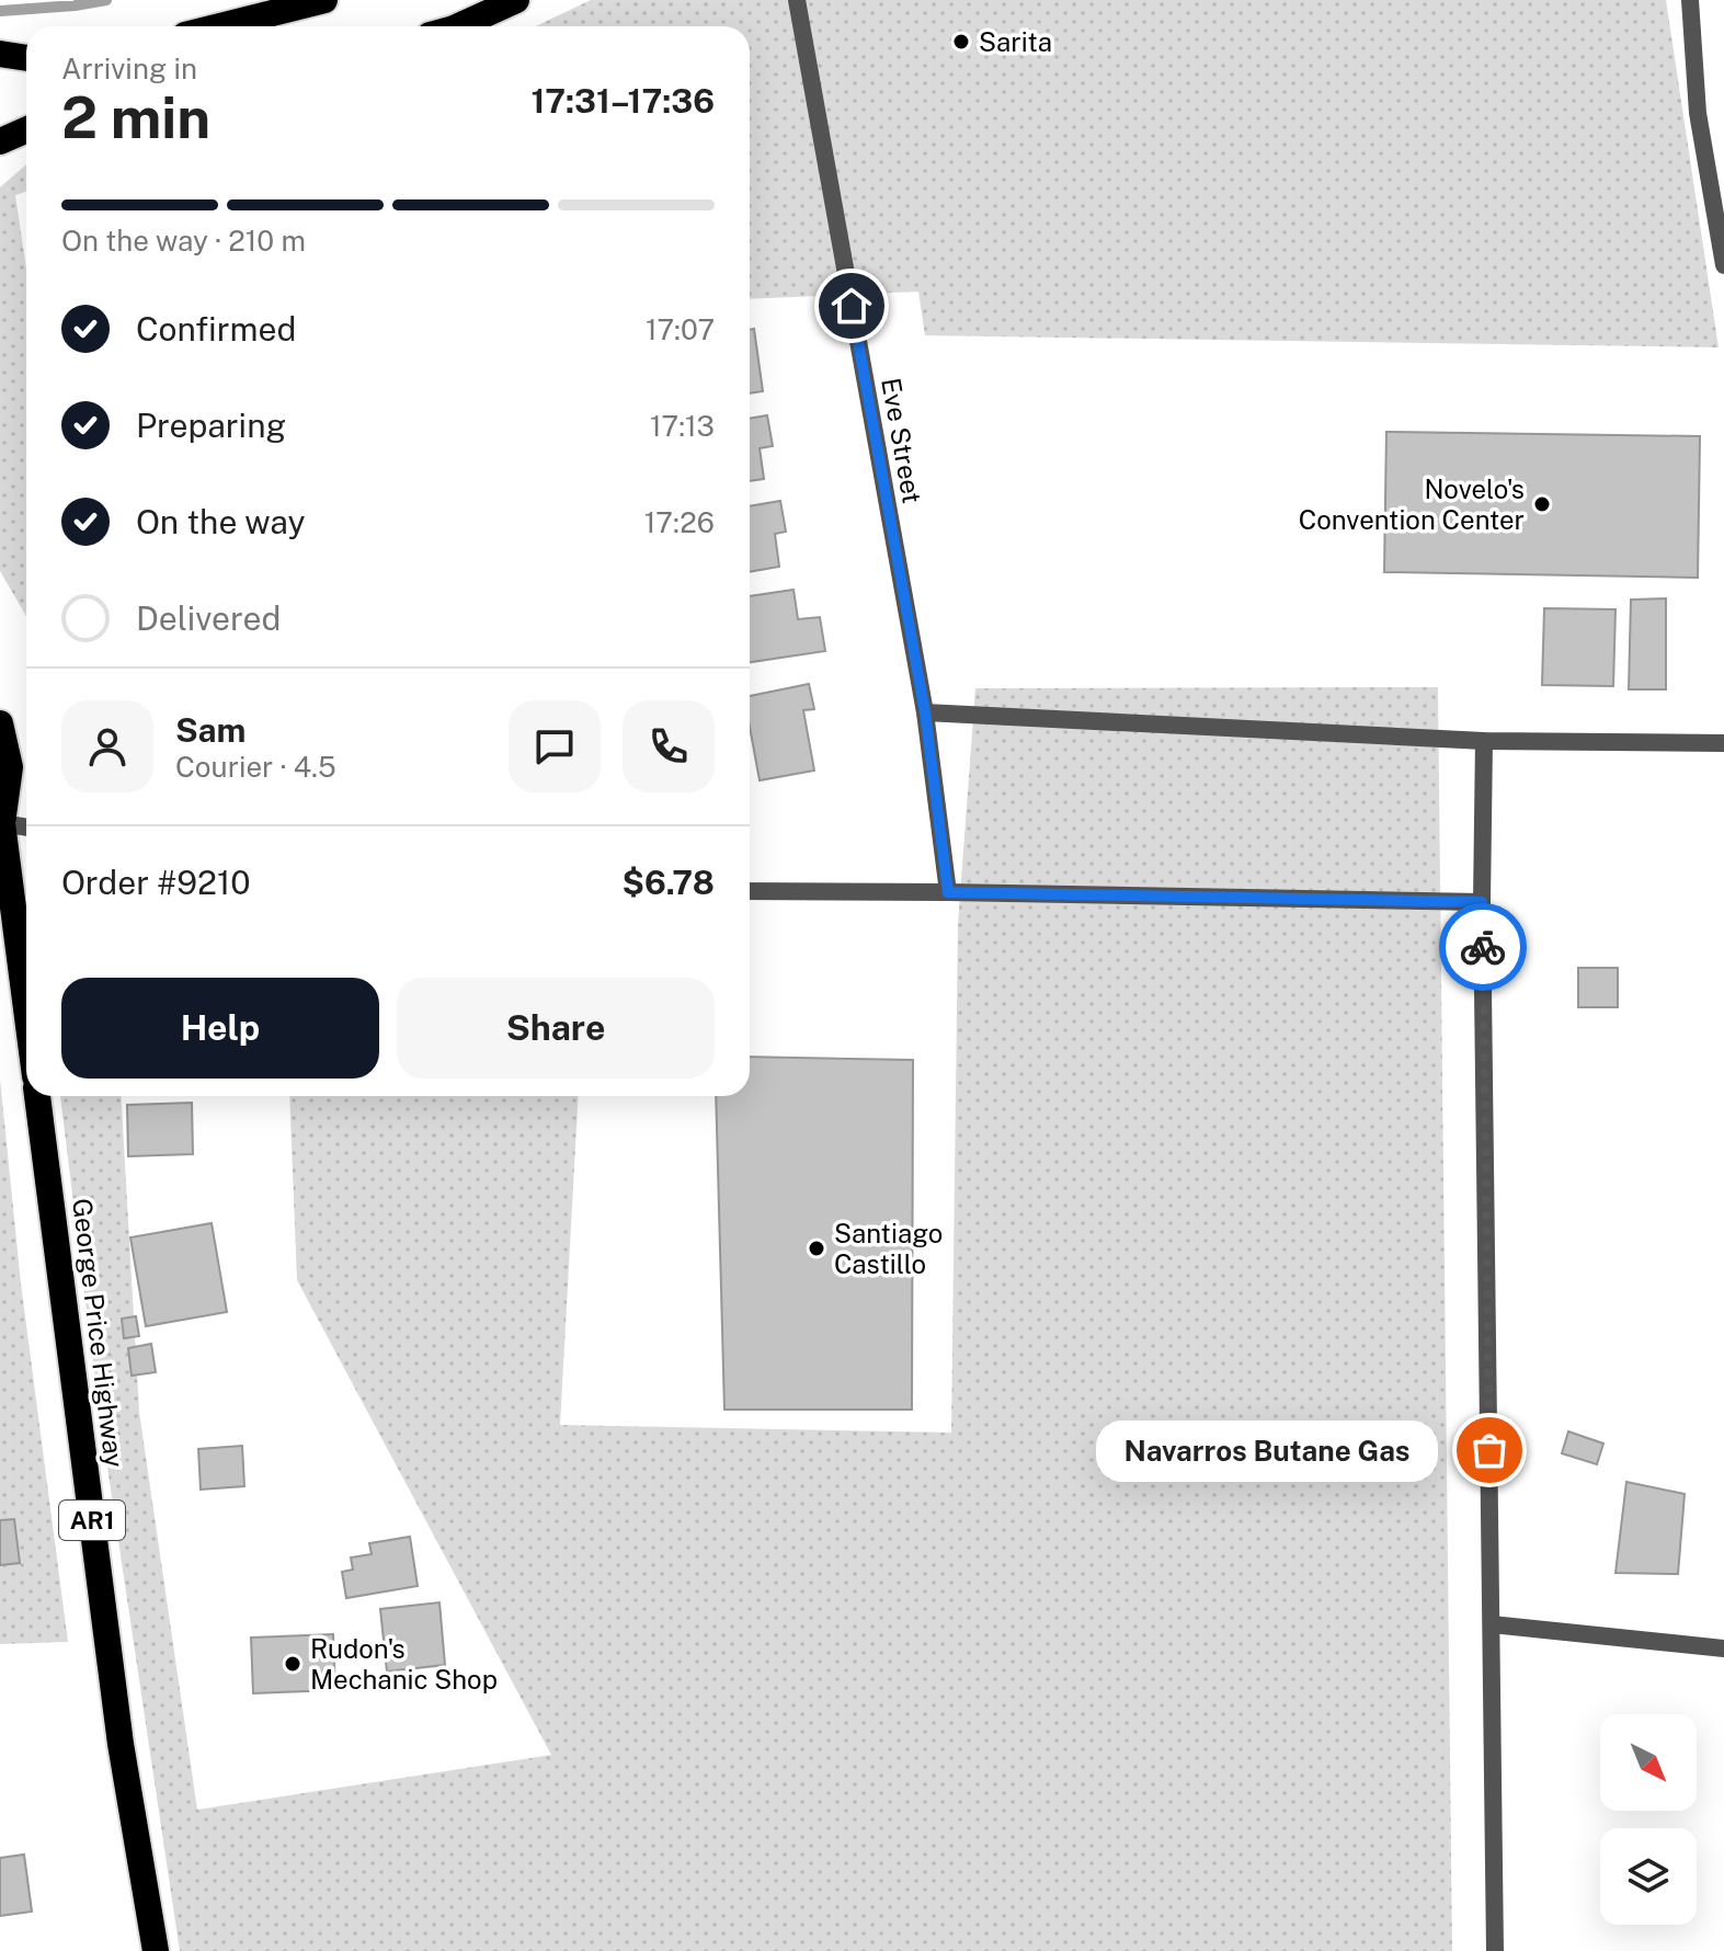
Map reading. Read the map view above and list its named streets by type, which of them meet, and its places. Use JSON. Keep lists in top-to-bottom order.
{
  "streets": {
    "highway": ["George Price Highway", "AR1"],
    "street": ["Eve Street"]
  },
  "places": [
    "Sarita",
    "Novelo's Convention Center",
    "Santiago Castillo",
    "Navarros Butane Gas",
    "Rudon's Mechanic Shop"
  ],
  "north": "bottom right",
  "page": {
    "heading": ["2 min", "Arriving in", "17:31–17:36"],
    "panel": [
      "Sam",
      "Courier · 4.5",
      "Order #9210",
      "$6.78"
    ],
    "bar": "On the way · 210 m",
    "list": [
      ["Confirmed", "17:07"],
      ["Preparing", "17:13"],
      ["On the way", "17:26"],
      "Delivered"
    ],
    "buttons": ["Help", "Share"],
    "bubble": "Navarros Butane Gas"
  }
}
